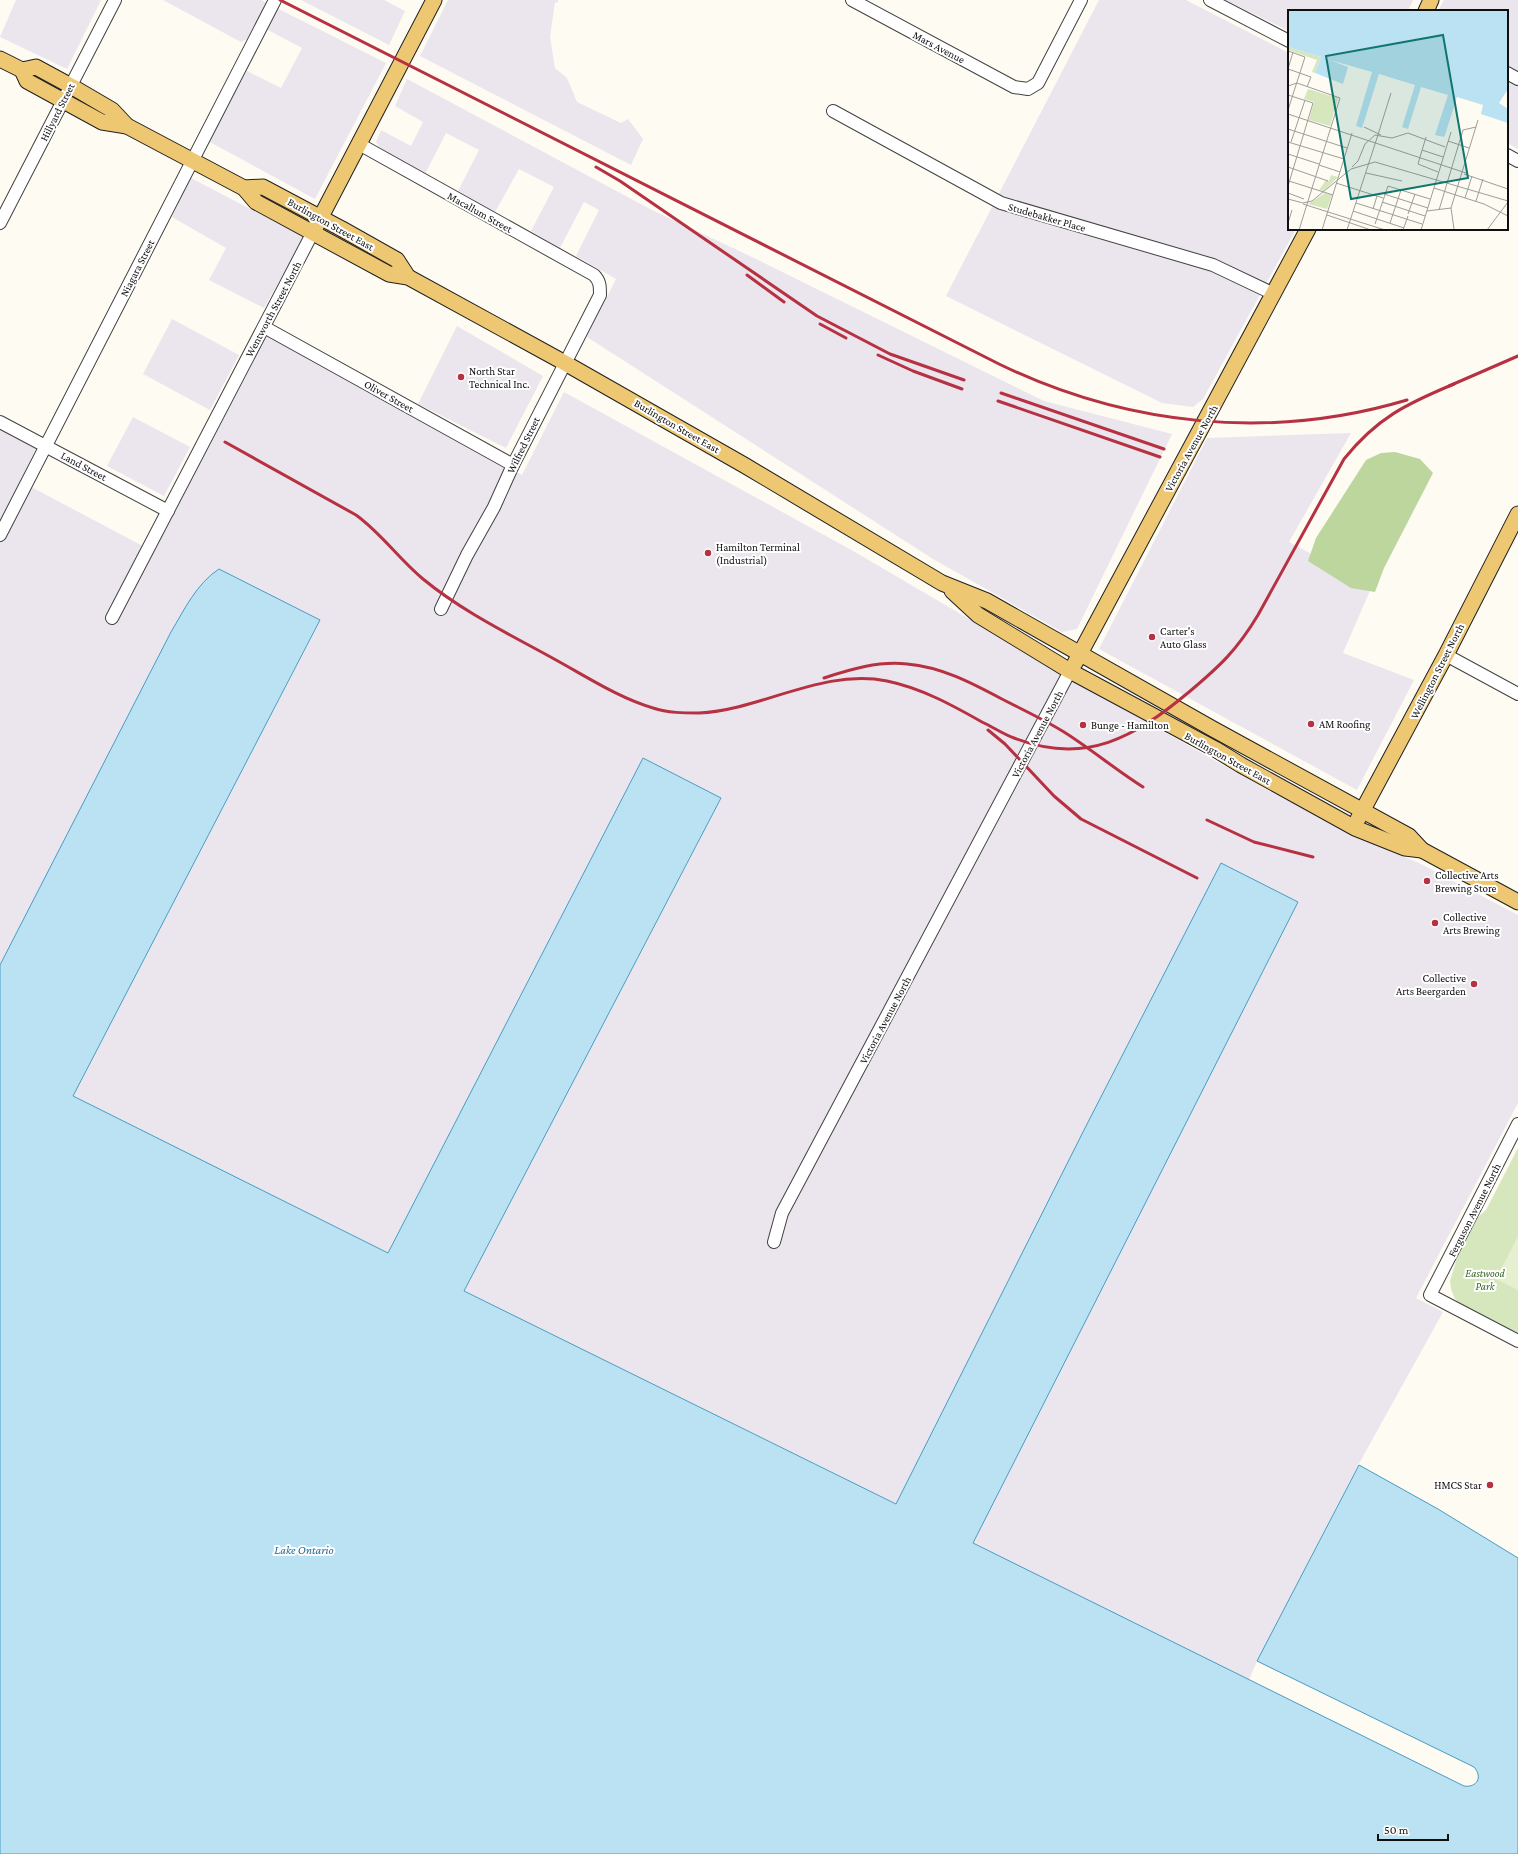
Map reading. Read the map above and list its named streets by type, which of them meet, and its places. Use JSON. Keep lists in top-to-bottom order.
{
  "streets": {
    "main road": [
      "Burlington Street East",
      "Wentworth Street North",
      "Victoria Avenue North",
      "Wellington Street North"
    ],
    "street": [
      "Mars Avenue",
      "Hillyard Street",
      "Macallum Street",
      "Studebakker Place",
      "Niagara Street",
      "Oliver Street",
      "Wilfred Street",
      "Land Street",
      "Ferguson Avenue North"
    ]
  },
  "crossings": [
    ["Hillyard Street", "Burlington Street East"],
    ["Macallum Street", "Wentworth Street North"],
    ["Macallum Street", "Wilfred Street"],
    ["Studebakker Place", "Victoria Avenue North"],
    ["Burlington Street East", "Niagara Street"],
    ["Burlington Street East", "Wentworth Street North"],
    ["Burlington Street East", "Wilfred Street"],
    ["Burlington Street East", "Victoria Avenue North"],
    ["Burlington Street East", "Wellington Street North"],
    ["Niagara Street", "Land Street"],
    ["Wentworth Street North", "Oliver Street"],
    ["Wentworth Street North", "Land Street"],
    ["Oliver Street", "Wilfred Street"]
  ],
  "water": ["Lake Ontario"],
  "parks": ["Eastwood Park"],
  "places": [
    "North Star Technical Inc.",
    "Hamilton Terminal (Industrial)",
    "Carter's Auto Glass",
    "AM Roofing",
    "Bunge - Hamilton",
    "Collective Arts Brewing Store",
    "Collective Arts Brewing",
    "Collective Arts Beergarden",
    "HMCS Star"
  ],
  "scale_bar": "50 m"
}
